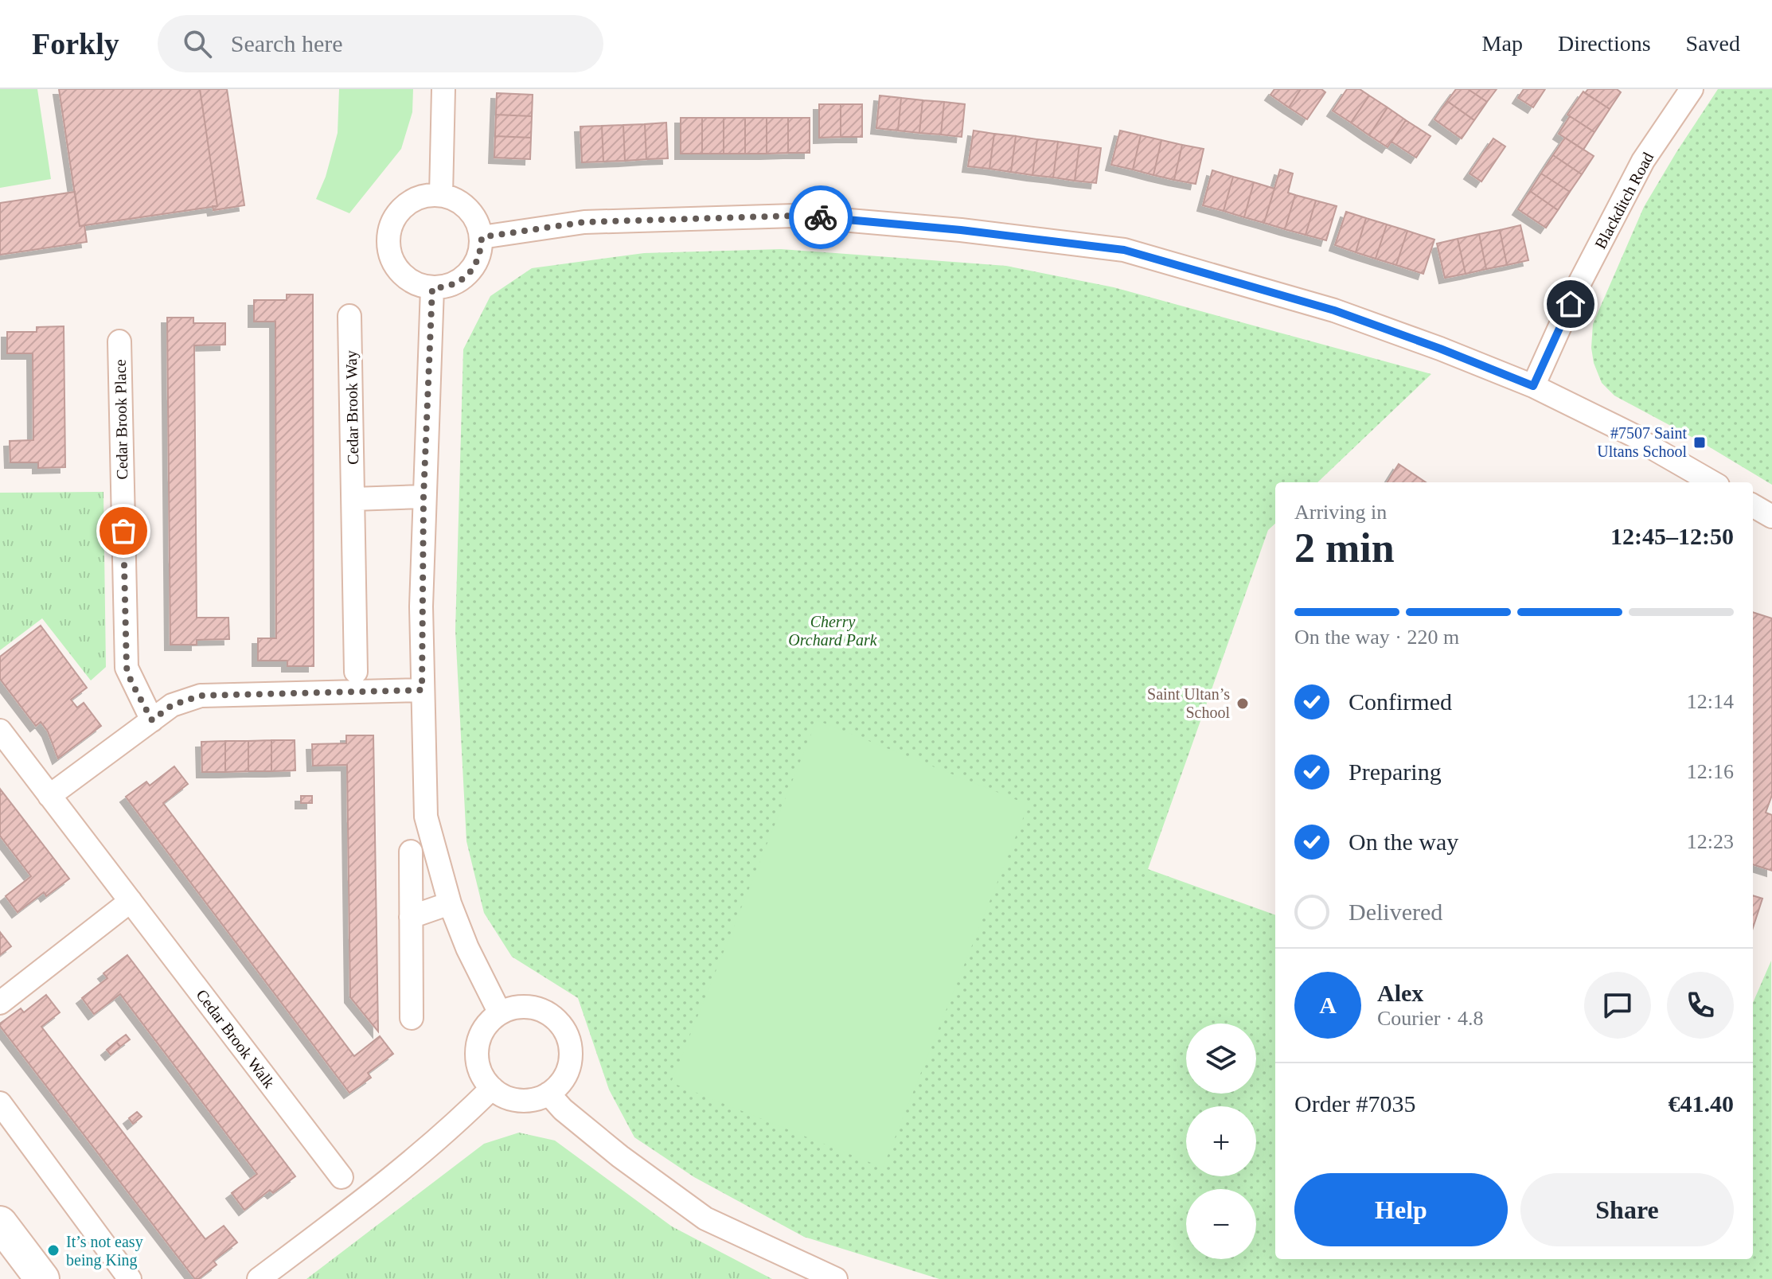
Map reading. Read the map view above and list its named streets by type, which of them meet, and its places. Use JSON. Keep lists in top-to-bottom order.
{
  "streets": {
    "street": [
      "Blackditch Road",
      "Cedar Brook Way",
      "Cedar Brook Place",
      "Cedar Brook Walk"
    ]
  },
  "parks": ["Cherry Orchard Park"],
  "places": {
    "transit": ["#7507 Saint Ultans School"],
    "other": ["Saint Ultan’s School", "It’s not easy being King"]
  },
  "page": {
    "header": "Forkly",
    "search": "Search here",
    "nav": ["Map", "Directions", "Saved"],
    "heading": ["2 min", "Arriving in", "12:45–12:50"],
    "panel": [
      "Alex",
      "Courier · 4.8",
      "Order #7035",
      "€41.40"
    ],
    "bar": "On the way · 220 m",
    "list": [
      ["Confirmed", "12:14"],
      ["Preparing", "12:16"],
      ["On the way", "12:23"],
      "Delivered"
    ],
    "round": "A",
    "map_buttons": ["+", "−"],
    "buttons": ["Help", "Share"]
  }
}
